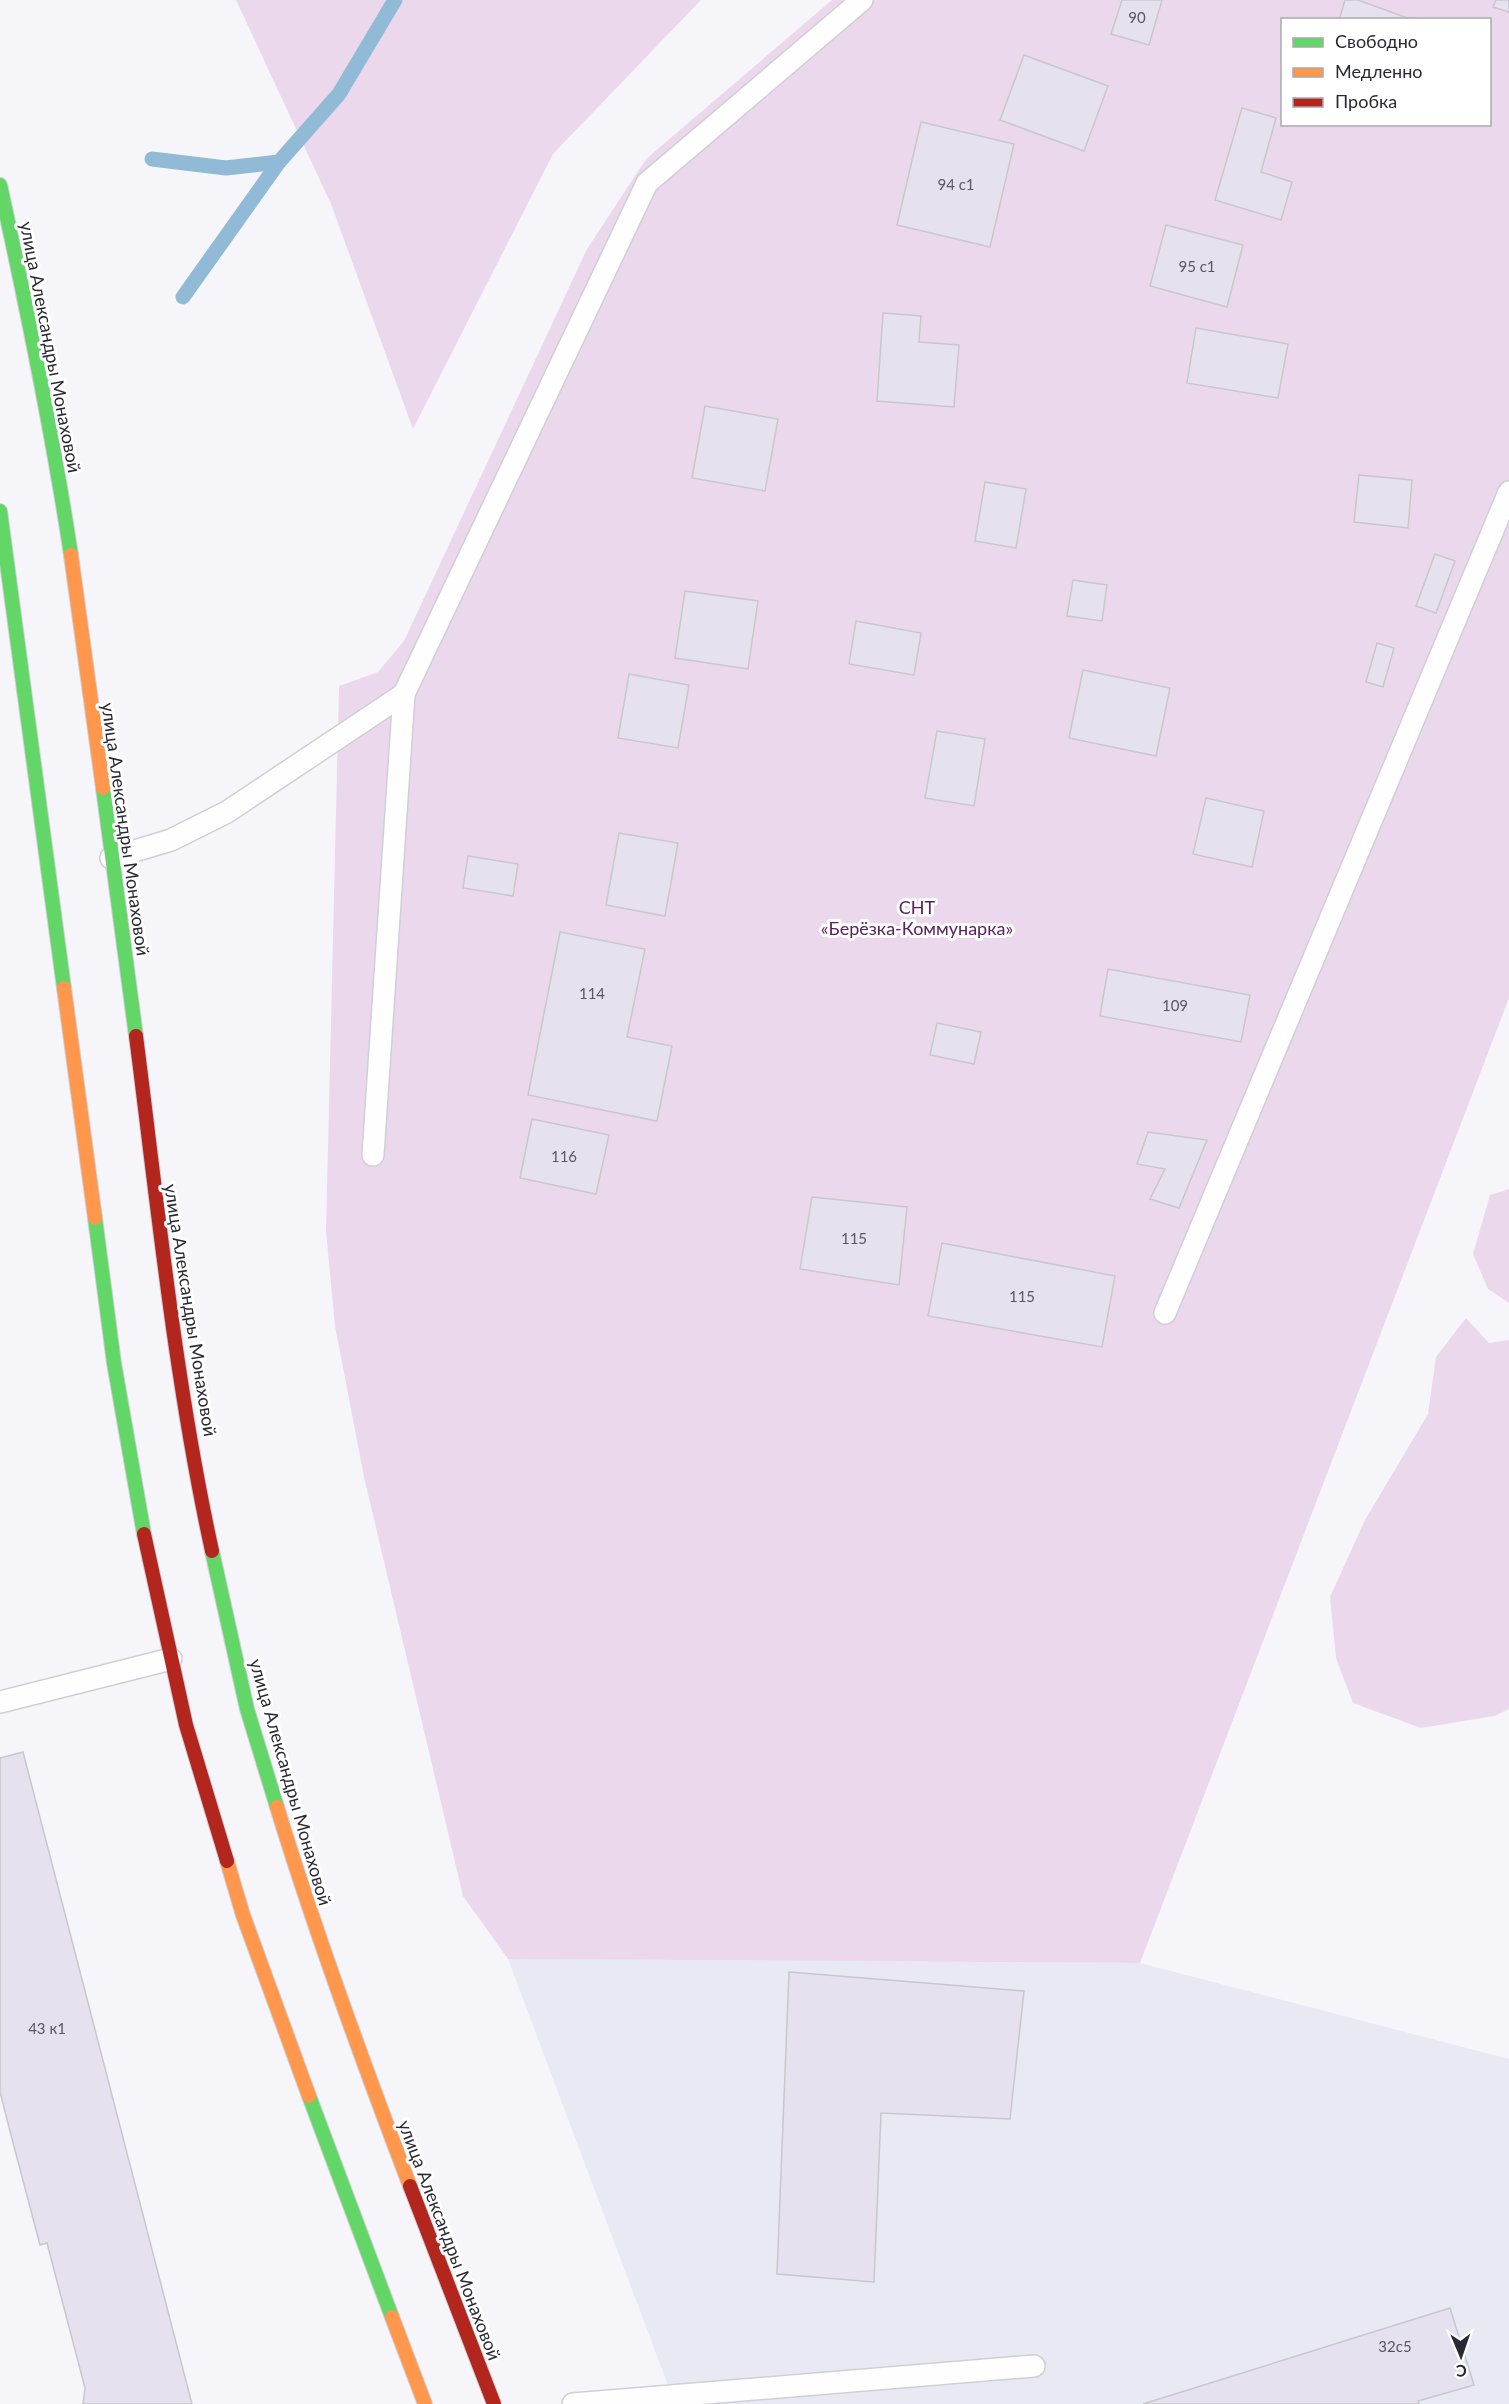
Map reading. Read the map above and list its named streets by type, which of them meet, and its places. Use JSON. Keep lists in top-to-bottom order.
{
  "streets": {
    "main road": ["улица Александры Монаховой"]
  },
  "parks": ["СНТ «Берёзка-Коммунарка»"],
  "house_numbers": [
    "90",
    "94 с1",
    "95 с1",
    "114",
    "109",
    "116",
    "115",
    "115",
    "43 к1",
    "32с5"
  ],
  "legend": ["Свободно", "Медленно", "Пробка"],
  "north": "bottom"
}
